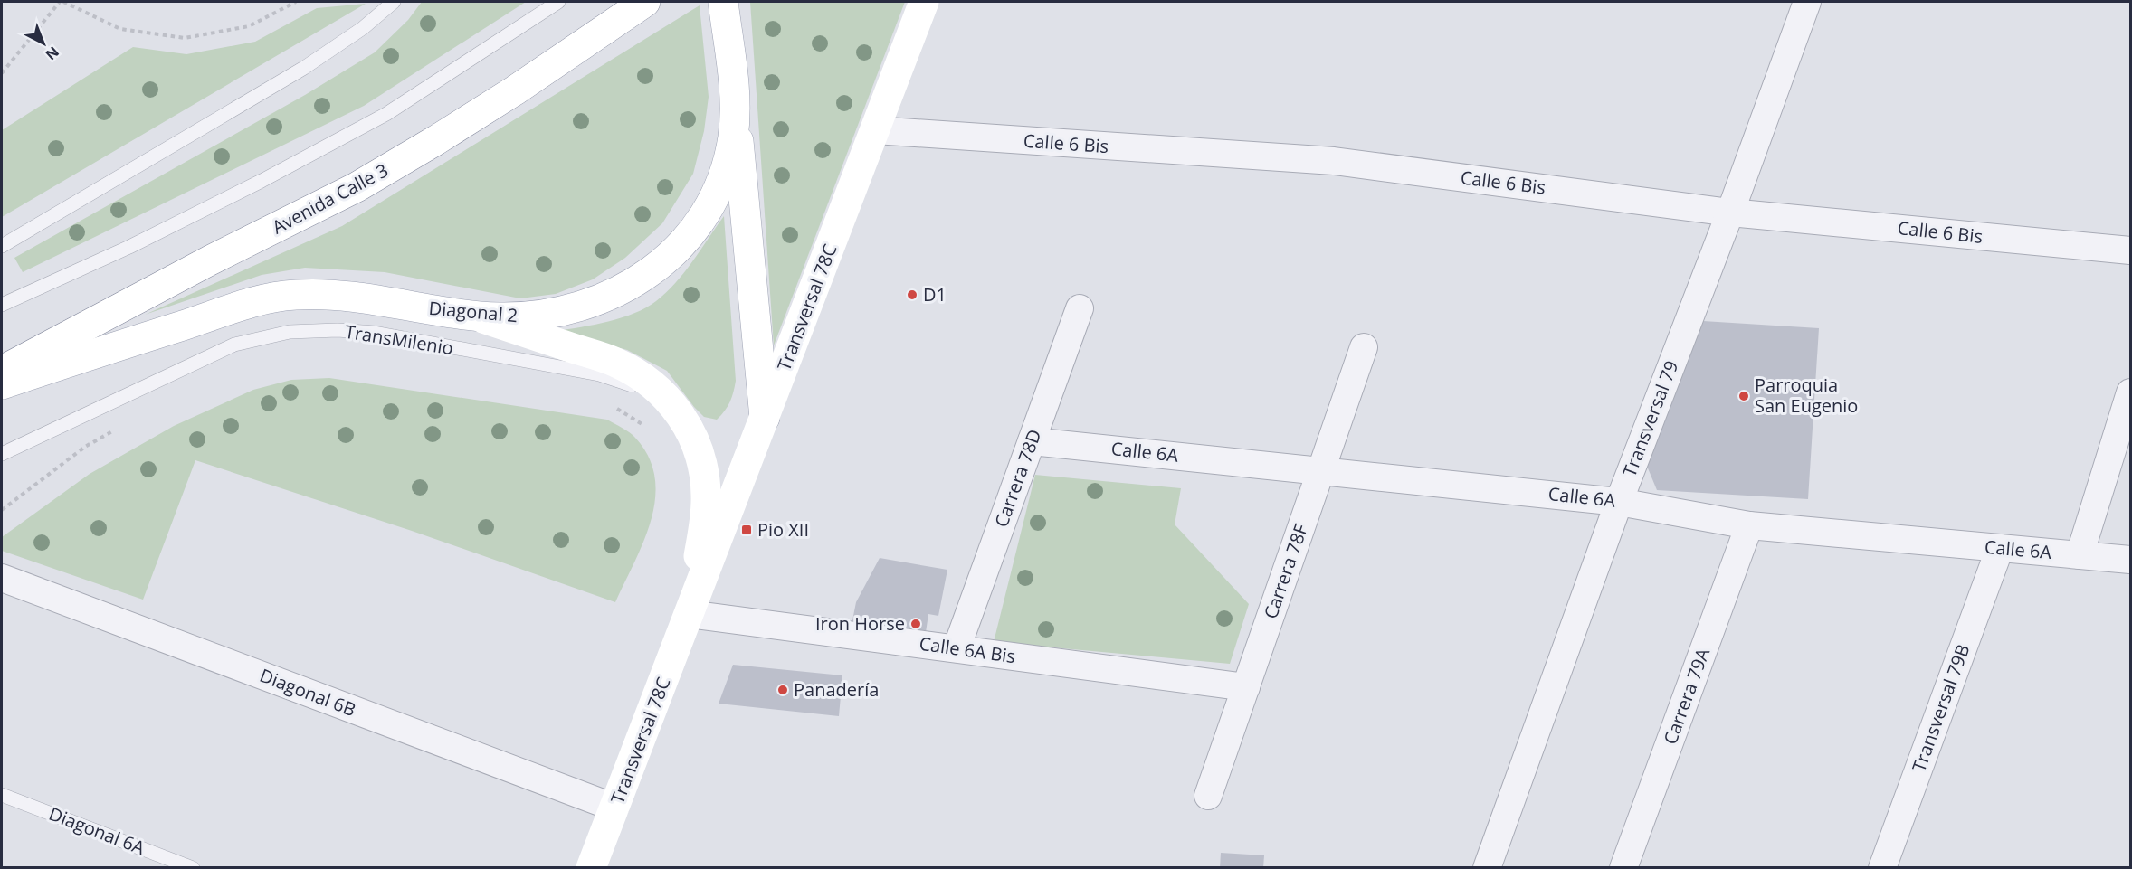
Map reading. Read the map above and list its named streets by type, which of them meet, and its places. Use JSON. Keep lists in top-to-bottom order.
{
  "streets": {
    "main road": ["Avenida Calle 3", "Transversal 78C", "Diagonal 2"],
    "street": [
      "Calle 6 Bis",
      "Transversal 79",
      "Calle 6A",
      "Carrera 78D",
      "Carrera 78F",
      "Calle 6A Bis",
      "Diagonal 6B",
      "Carrera 79A",
      "Transversal 79B"
    ],
    "lane": ["TransMilenio", "Diagonal 6A"]
  },
  "crossings": [
    ["Calle 6 Bis", "Transversal 78C"],
    ["Calle 6 Bis", "Transversal 79"],
    ["Transversal 78C", "Diagonal 2"],
    ["Transversal 78C", "TransMilenio"],
    ["Transversal 78C", "Calle 6A Bis"],
    ["Transversal 78C", "Diagonal 6B"],
    ["Transversal 79", "Calle 6A"],
    ["Calle 6A", "Carrera 78D"],
    ["Calle 6A", "Carrera 78F"],
    ["Calle 6A", "Carrera 79A"],
    ["Calle 6A", "Transversal 79B"],
    ["Carrera 78D", "Calle 6A Bis"],
    ["Carrera 78F", "Calle 6A Bis"]
  ],
  "places": {
    "other": [
      "D1",
      "Parroquia San Eugenio",
      "Iron Horse",
      "Panadería"
    ],
    "transit": ["Pio XII"]
  },
  "north": "bottom right"
}
